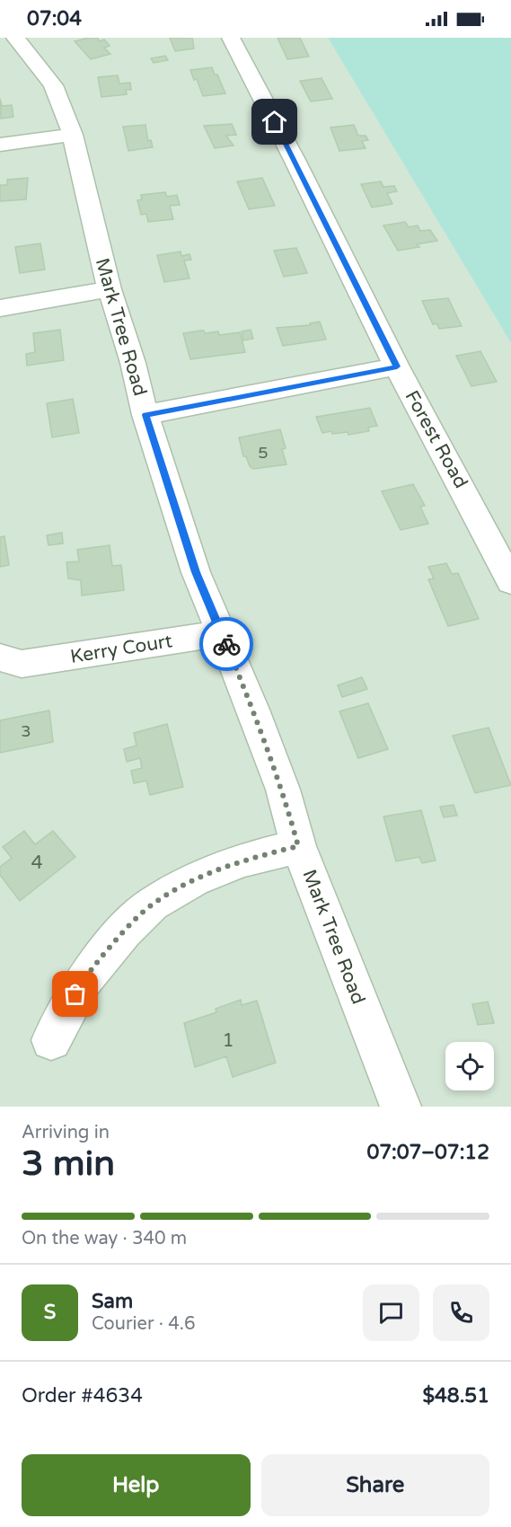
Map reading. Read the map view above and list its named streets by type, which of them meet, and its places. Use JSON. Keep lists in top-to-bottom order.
{
  "streets": {
    "street": ["Mark Tree Road", "Forest Road", "Kerry Court"]
  },
  "crossings": [
    ["Mark Tree Road", "Kerry Court"]
  ],
  "house_numbers": [
    "5",
    "3",
    "4",
    "1"
  ],
  "page": {
    "status": "07:04",
    "heading": ["3 min", "Arriving in", "07:07–07:12"],
    "panel": [
      "Sam",
      "Courier · 4.6",
      "Order #4634",
      "$48.51"
    ],
    "bar": "On the way · 340 m",
    "round": "S",
    "buttons": ["Help", "Share"]
  }
}
